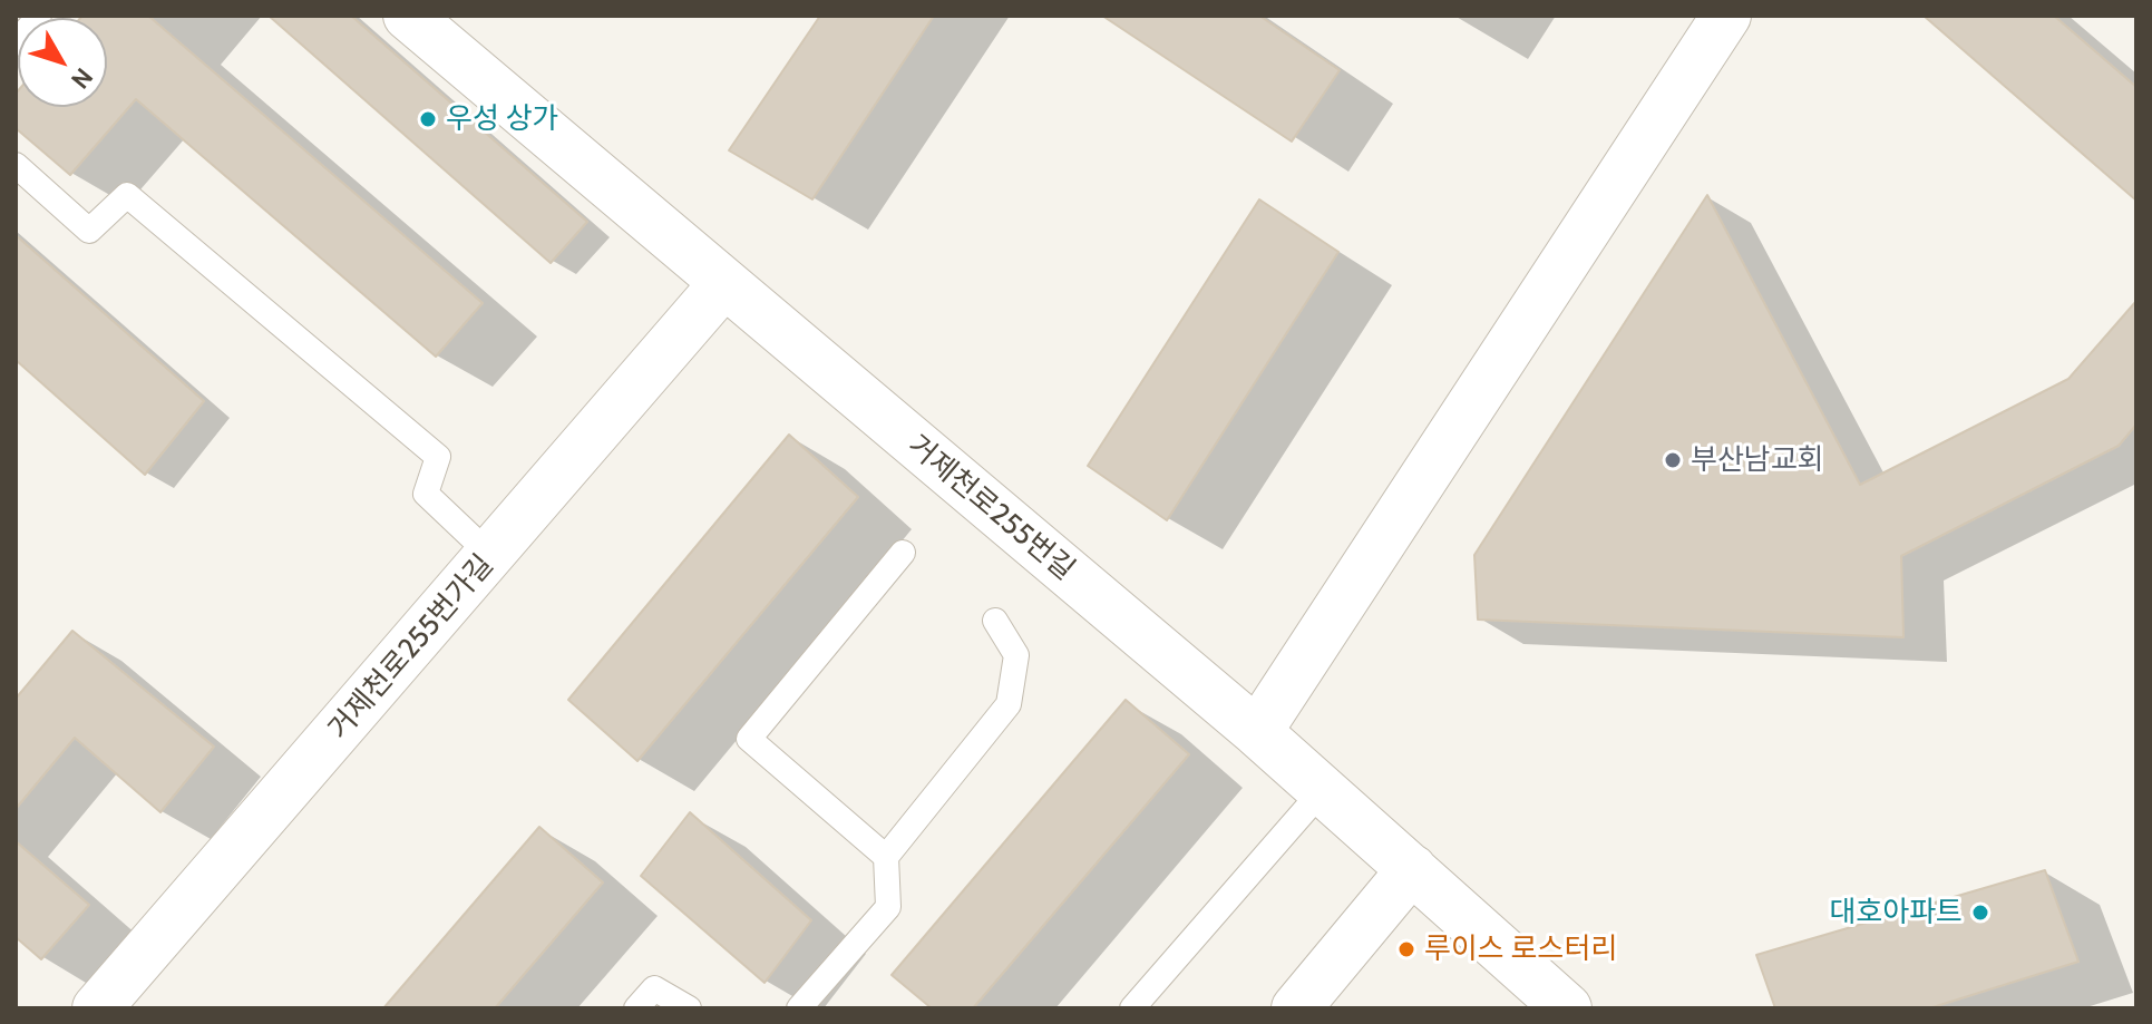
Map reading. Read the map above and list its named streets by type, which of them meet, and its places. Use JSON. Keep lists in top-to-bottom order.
{
  "streets": {
    "street": ["거제천로255번길", "거제천로255번가길"]
  },
  "crossings": [
    ["거제천로255번길", "거제천로255번가길"]
  ],
  "places": [
    "우성 상가",
    "부산남교회",
    "대호아파트",
    "루이스 로스터리"
  ],
  "north": "bottom right"
}
